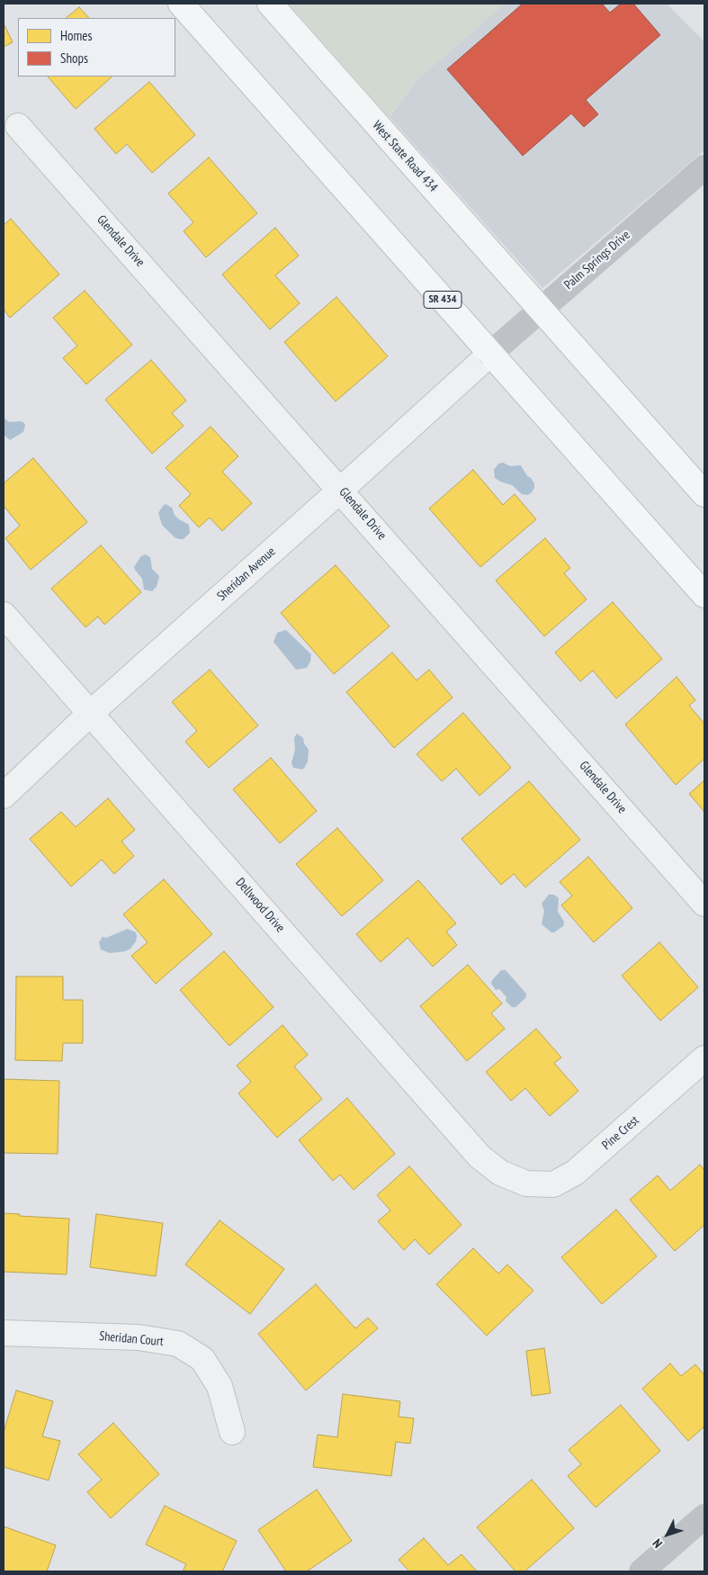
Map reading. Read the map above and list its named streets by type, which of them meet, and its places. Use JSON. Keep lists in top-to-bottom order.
{
  "streets": {
    "main road": ["West State Road 434", "SR 434"],
    "street": [
      "Glendale Drive",
      "Palm Springs Drive",
      "Sheridan Avenue",
      "Dellwood Drive",
      "Pine Crest",
      "Sheridan Court"
    ]
  },
  "crossings": [
    ["West State Road 434", "Palm Springs Drive"],
    ["Glendale Drive", "Sheridan Avenue"],
    ["Palm Springs Drive", "SR 434"],
    ["Palm Springs Drive", "Sheridan Avenue"],
    ["SR 434", "Sheridan Avenue"],
    ["Sheridan Avenue", "Dellwood Drive"],
    ["Dellwood Drive", "Pine Crest"]
  ],
  "legend": ["Homes", "Shops"],
  "north": "bottom left"
}
